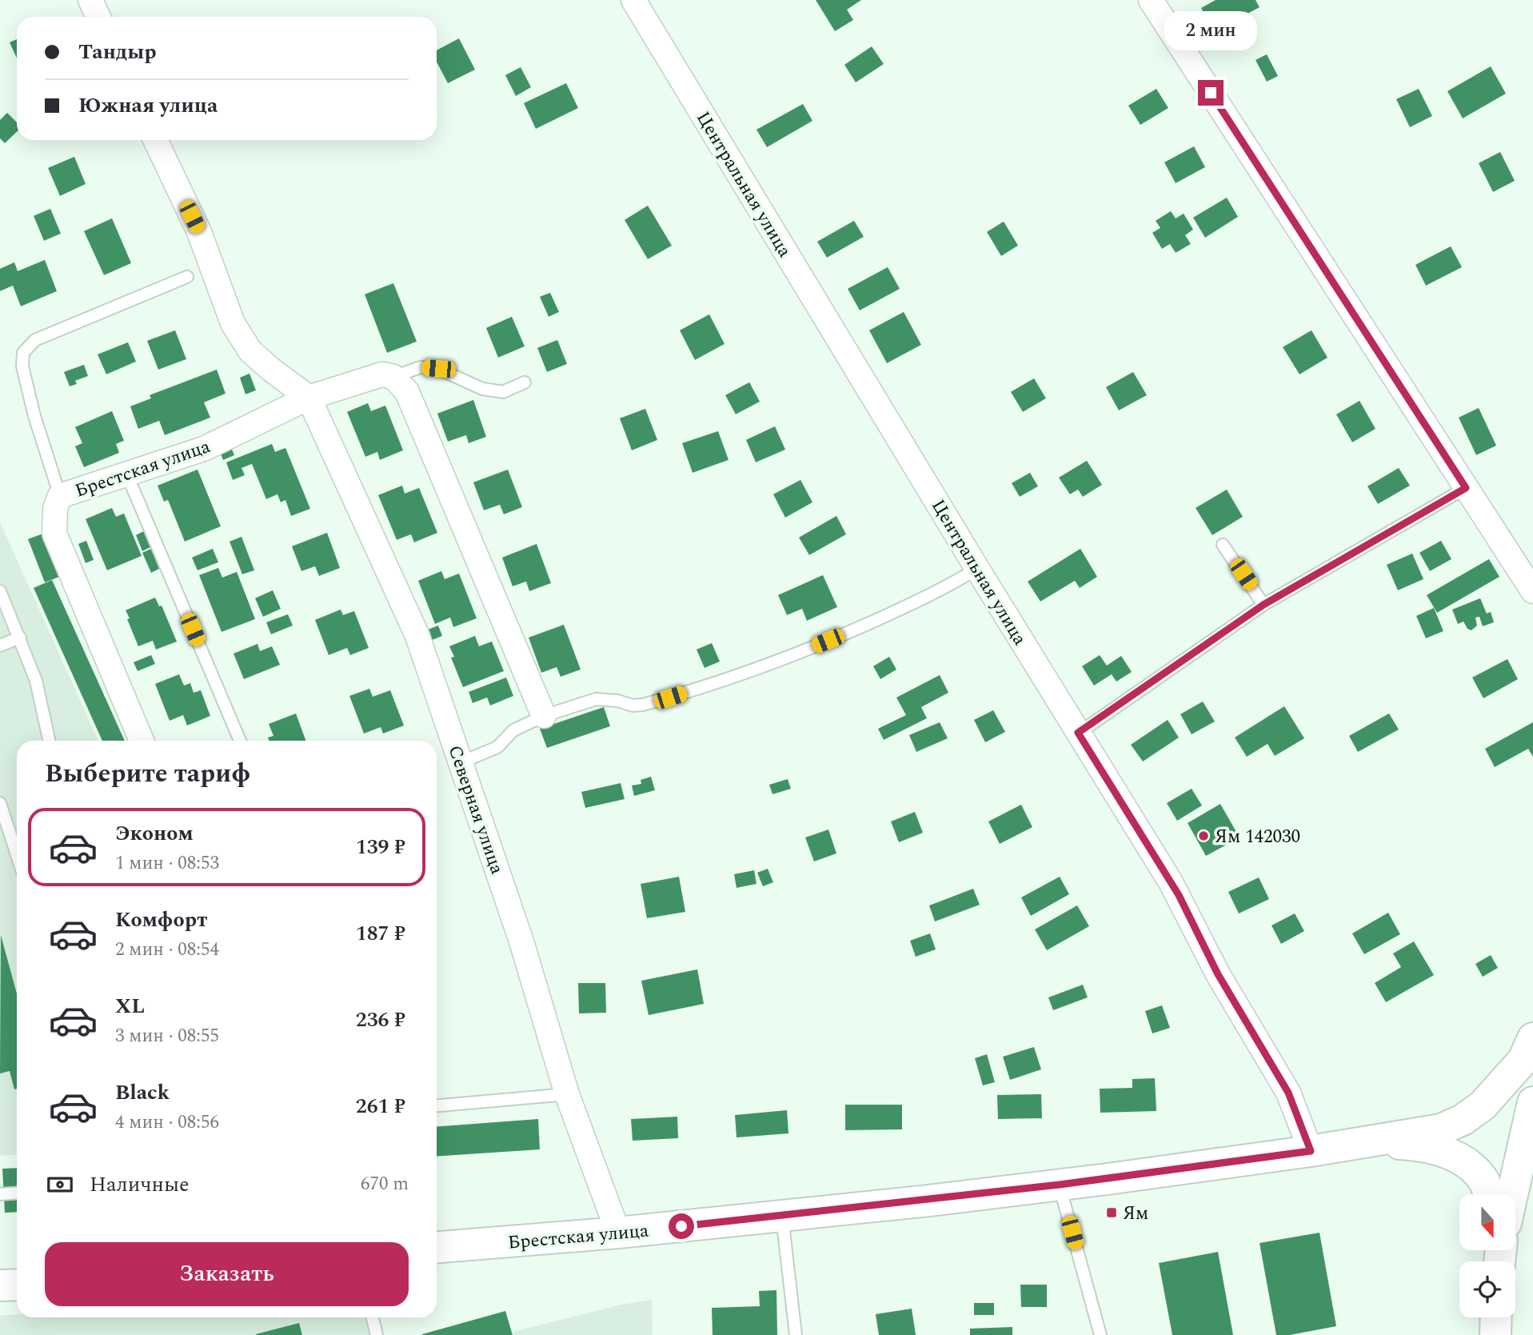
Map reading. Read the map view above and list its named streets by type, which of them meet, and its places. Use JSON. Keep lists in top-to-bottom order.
{
  "streets": {
    "main road": ["Брестская улица"],
    "street": ["Центральная улица", "Северная улица"]
  },
  "crossings": [
    ["Центральная улица", "Брестская улица"],
    ["Брестская улица", "Северная улица"]
  ],
  "places": {
    "other": ["Ям 142030"],
    "transit": ["Ям"]
  },
  "north": "bottom",
  "page": {
    "bubble": "2 мин",
    "banner": ["Тандыр", "Южная улица"],
    "heading": "Выберите тариф",
    "list": [
      {
        "name": "Эконом",
        "note": "1 мин · 08:53",
        "value": "139 ₽"
      },
      {
        "name": "Комфорт",
        "note": "2 мин · 08:54",
        "value": "187 ₽"
      },
      {
        "name": "XL",
        "note": "3 мин · 08:55",
        "value": "236 ₽"
      },
      {
        "name": "Black",
        "note": "4 мин · 08:56",
        "value": "261 ₽"
      }
    ],
    "pay": ["Наличные", "670 m"],
    "buttons": "Заказать"
  }
}
